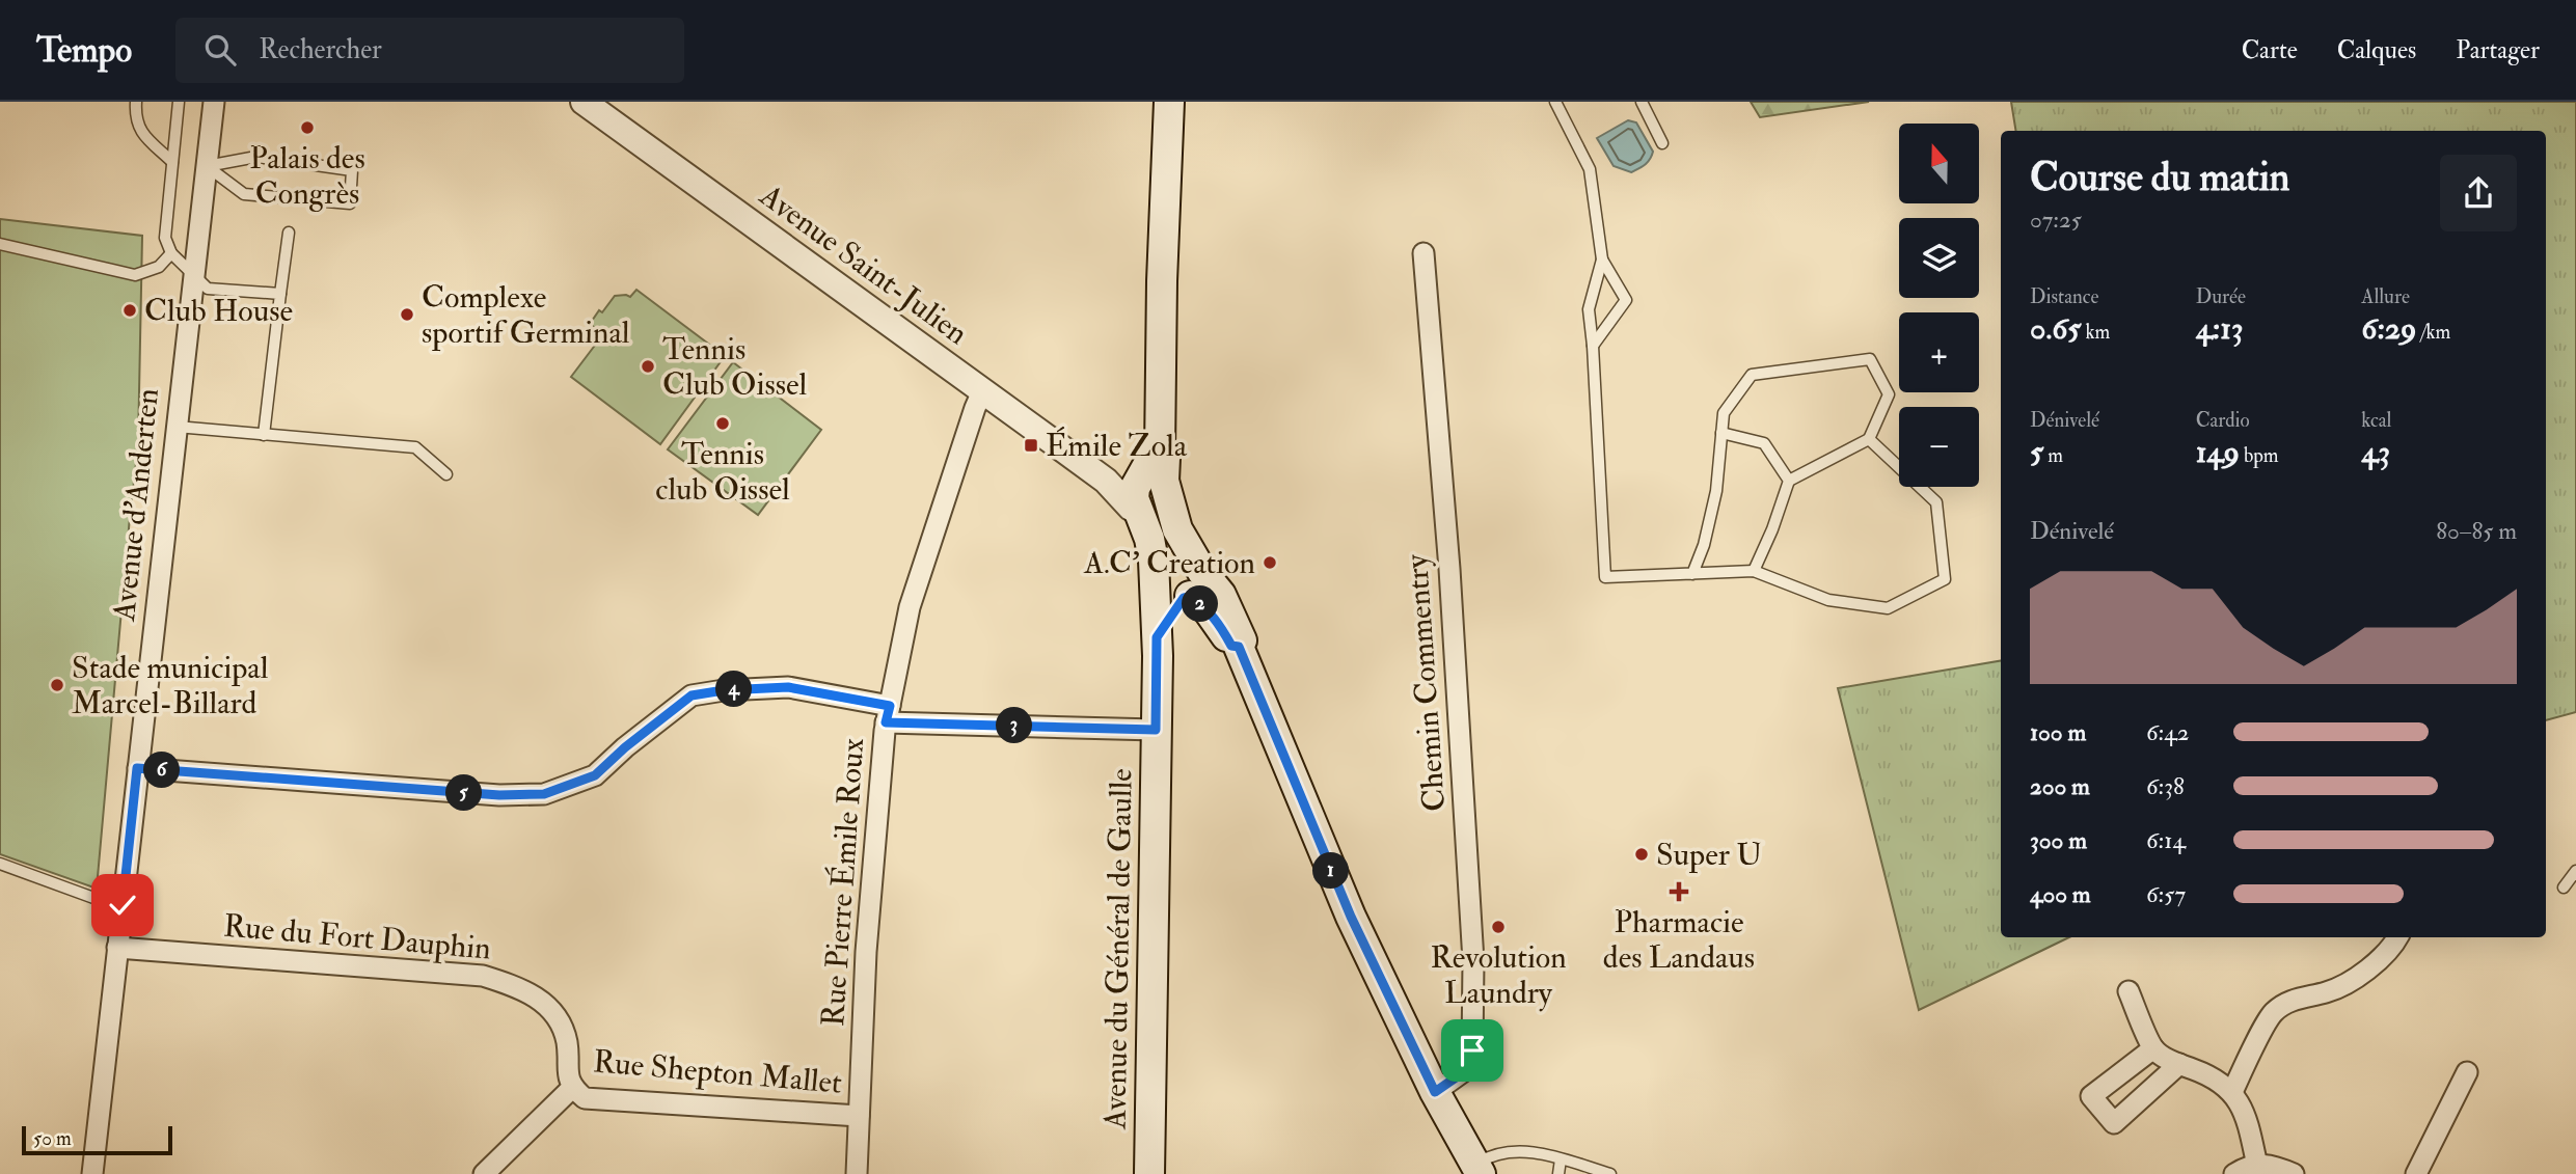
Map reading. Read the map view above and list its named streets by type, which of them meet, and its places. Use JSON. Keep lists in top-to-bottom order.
{
  "streets": {
    "main road": ["Avenue du Général de Gaulle"],
    "street": [
      "Avenue Saint-Julien",
      "Avenue d'Anderten",
      "Chemin Commentry",
      "Rue Pierre Émile Roux",
      "Rue du Fort Dauphin",
      "Rue Shepton Mallet"
    ]
  },
  "crossings": [
    ["Avenue Saint-Julien", "Rue Pierre Émile Roux"],
    ["Avenue Saint-Julien", "Avenue du Général de Gaulle"],
    ["Avenue d'Anderten", "Rue du Fort Dauphin"],
    ["Rue Pierre Émile Roux", "Rue Shepton Mallet"],
    ["Rue du Fort Dauphin", "Rue Shepton Mallet"]
  ],
  "places": {
    "other": [
      "Palais des Congrès",
      "Club House",
      "Complexe sportif Germinal",
      "Tennis Club Oissel",
      "Tennis club Oissel",
      "A.C' Creation",
      "Stade municipal Marcel-Billard",
      "Super U",
      "Revolution Laundry"
    ],
    "transit": ["Émile Zola"],
    "health": ["Pharmacie des Landaus"]
  },
  "scale_bar": "50 m",
  "north": "top",
  "page": {
    "header": "Tempo",
    "search": "Rechercher",
    "nav": ["Carte", "Calques", "Partager"],
    "map_buttons": ["+", "−"],
    "heading": ["Course du matin", "07:25"],
    "stats": [
      ["Distance", "0.65 km"],
      ["Durée", "4:13"],
      ["Allure", "6:29 /km"],
      ["Dénivelé", "5 m"],
      ["Cardio", "149 bpm"],
      ["kcal", "43"]
    ],
    "chart": ["Dénivelé", "80–85 m"],
    "pins": [
      "2",
      "4",
      "3",
      "6",
      "5",
      "1"
    ],
    "list": [
      {
        "name": "100 m",
        "note": "6:42"
      },
      {
        "name": "200 m",
        "note": "6:38"
      },
      {
        "name": "300 m",
        "note": "6:14"
      },
      {
        "name": "400 m",
        "note": "6:57"
      }
    ],
    "scale": "50 m"
  }
}
